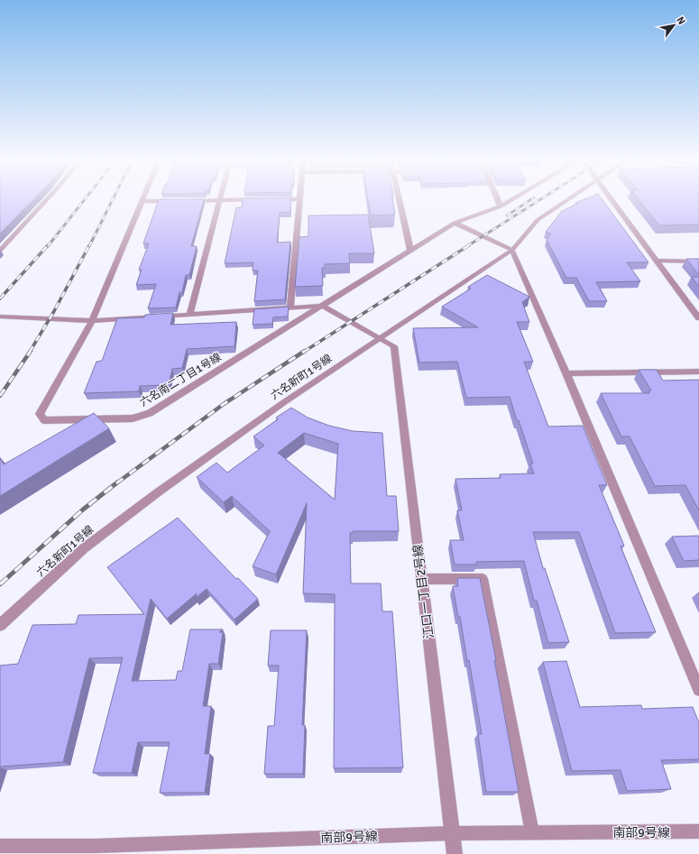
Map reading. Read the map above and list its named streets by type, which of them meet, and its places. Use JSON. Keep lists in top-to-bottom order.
{
  "streets": {
    "street": [
      "六名新町1号線",
      "六名南二丁目1号線",
      "江口一丁目2号線",
      "南部9号線"
    ]
  },
  "crossings": [
    ["六名新町1号線", "江口一丁目2号線"],
    ["江口一丁目2号線", "南部9号線"]
  ],
  "north": "top right"
}
